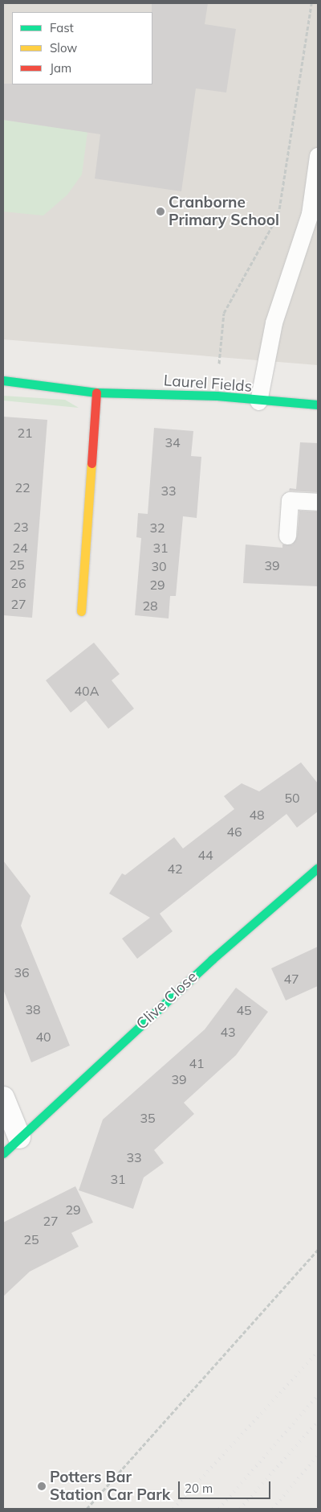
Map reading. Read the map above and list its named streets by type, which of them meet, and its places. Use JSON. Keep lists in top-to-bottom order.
{
  "streets": {
    "street": ["Laurel Fields", "Clive Close"]
  },
  "places": ["Cranborne Primary School", "Potters Bar Station Car Park"],
  "house_numbers": [
    "21",
    "34",
    "22",
    "33",
    "23",
    "32",
    "24",
    "31",
    "25",
    "39",
    "30",
    "26",
    "29",
    "27",
    "28",
    "40A",
    "50",
    "48",
    "46",
    "44",
    "42",
    "36",
    "47",
    "38",
    "45",
    "43",
    "40",
    "41",
    "39",
    "35",
    "33",
    "31",
    "29",
    "27",
    "25"
  ],
  "legend": ["Fast", "Slow", "Jam"],
  "scale_bar": "20 m"
}
